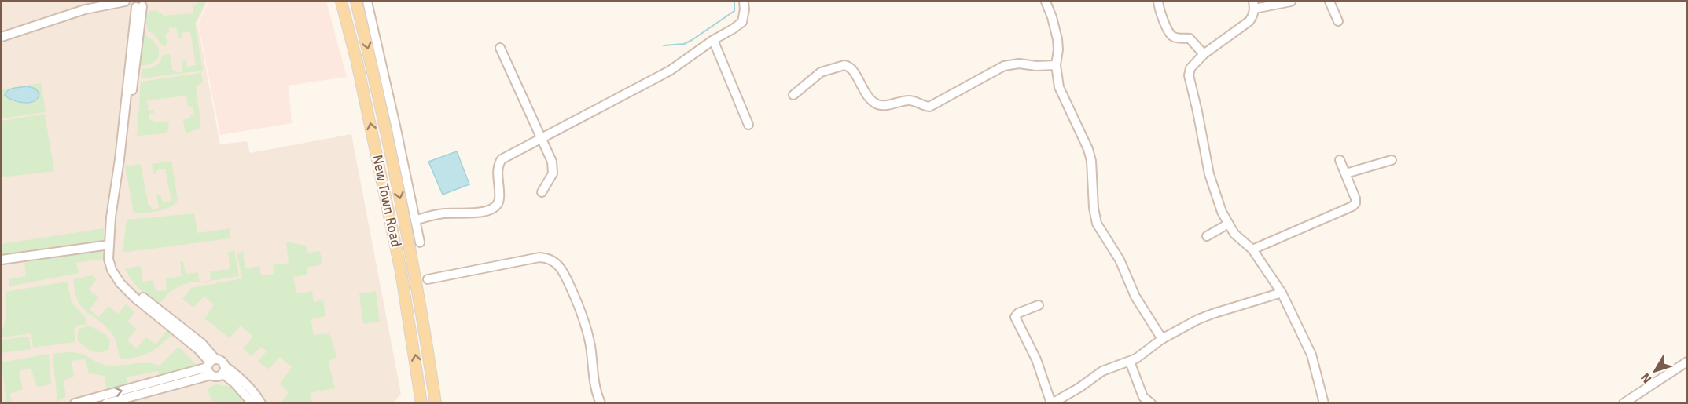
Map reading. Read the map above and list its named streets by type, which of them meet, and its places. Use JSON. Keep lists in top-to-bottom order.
{
  "streets": {
    "main road": ["New Town Road"]
  },
  "north": "bottom left"
}
